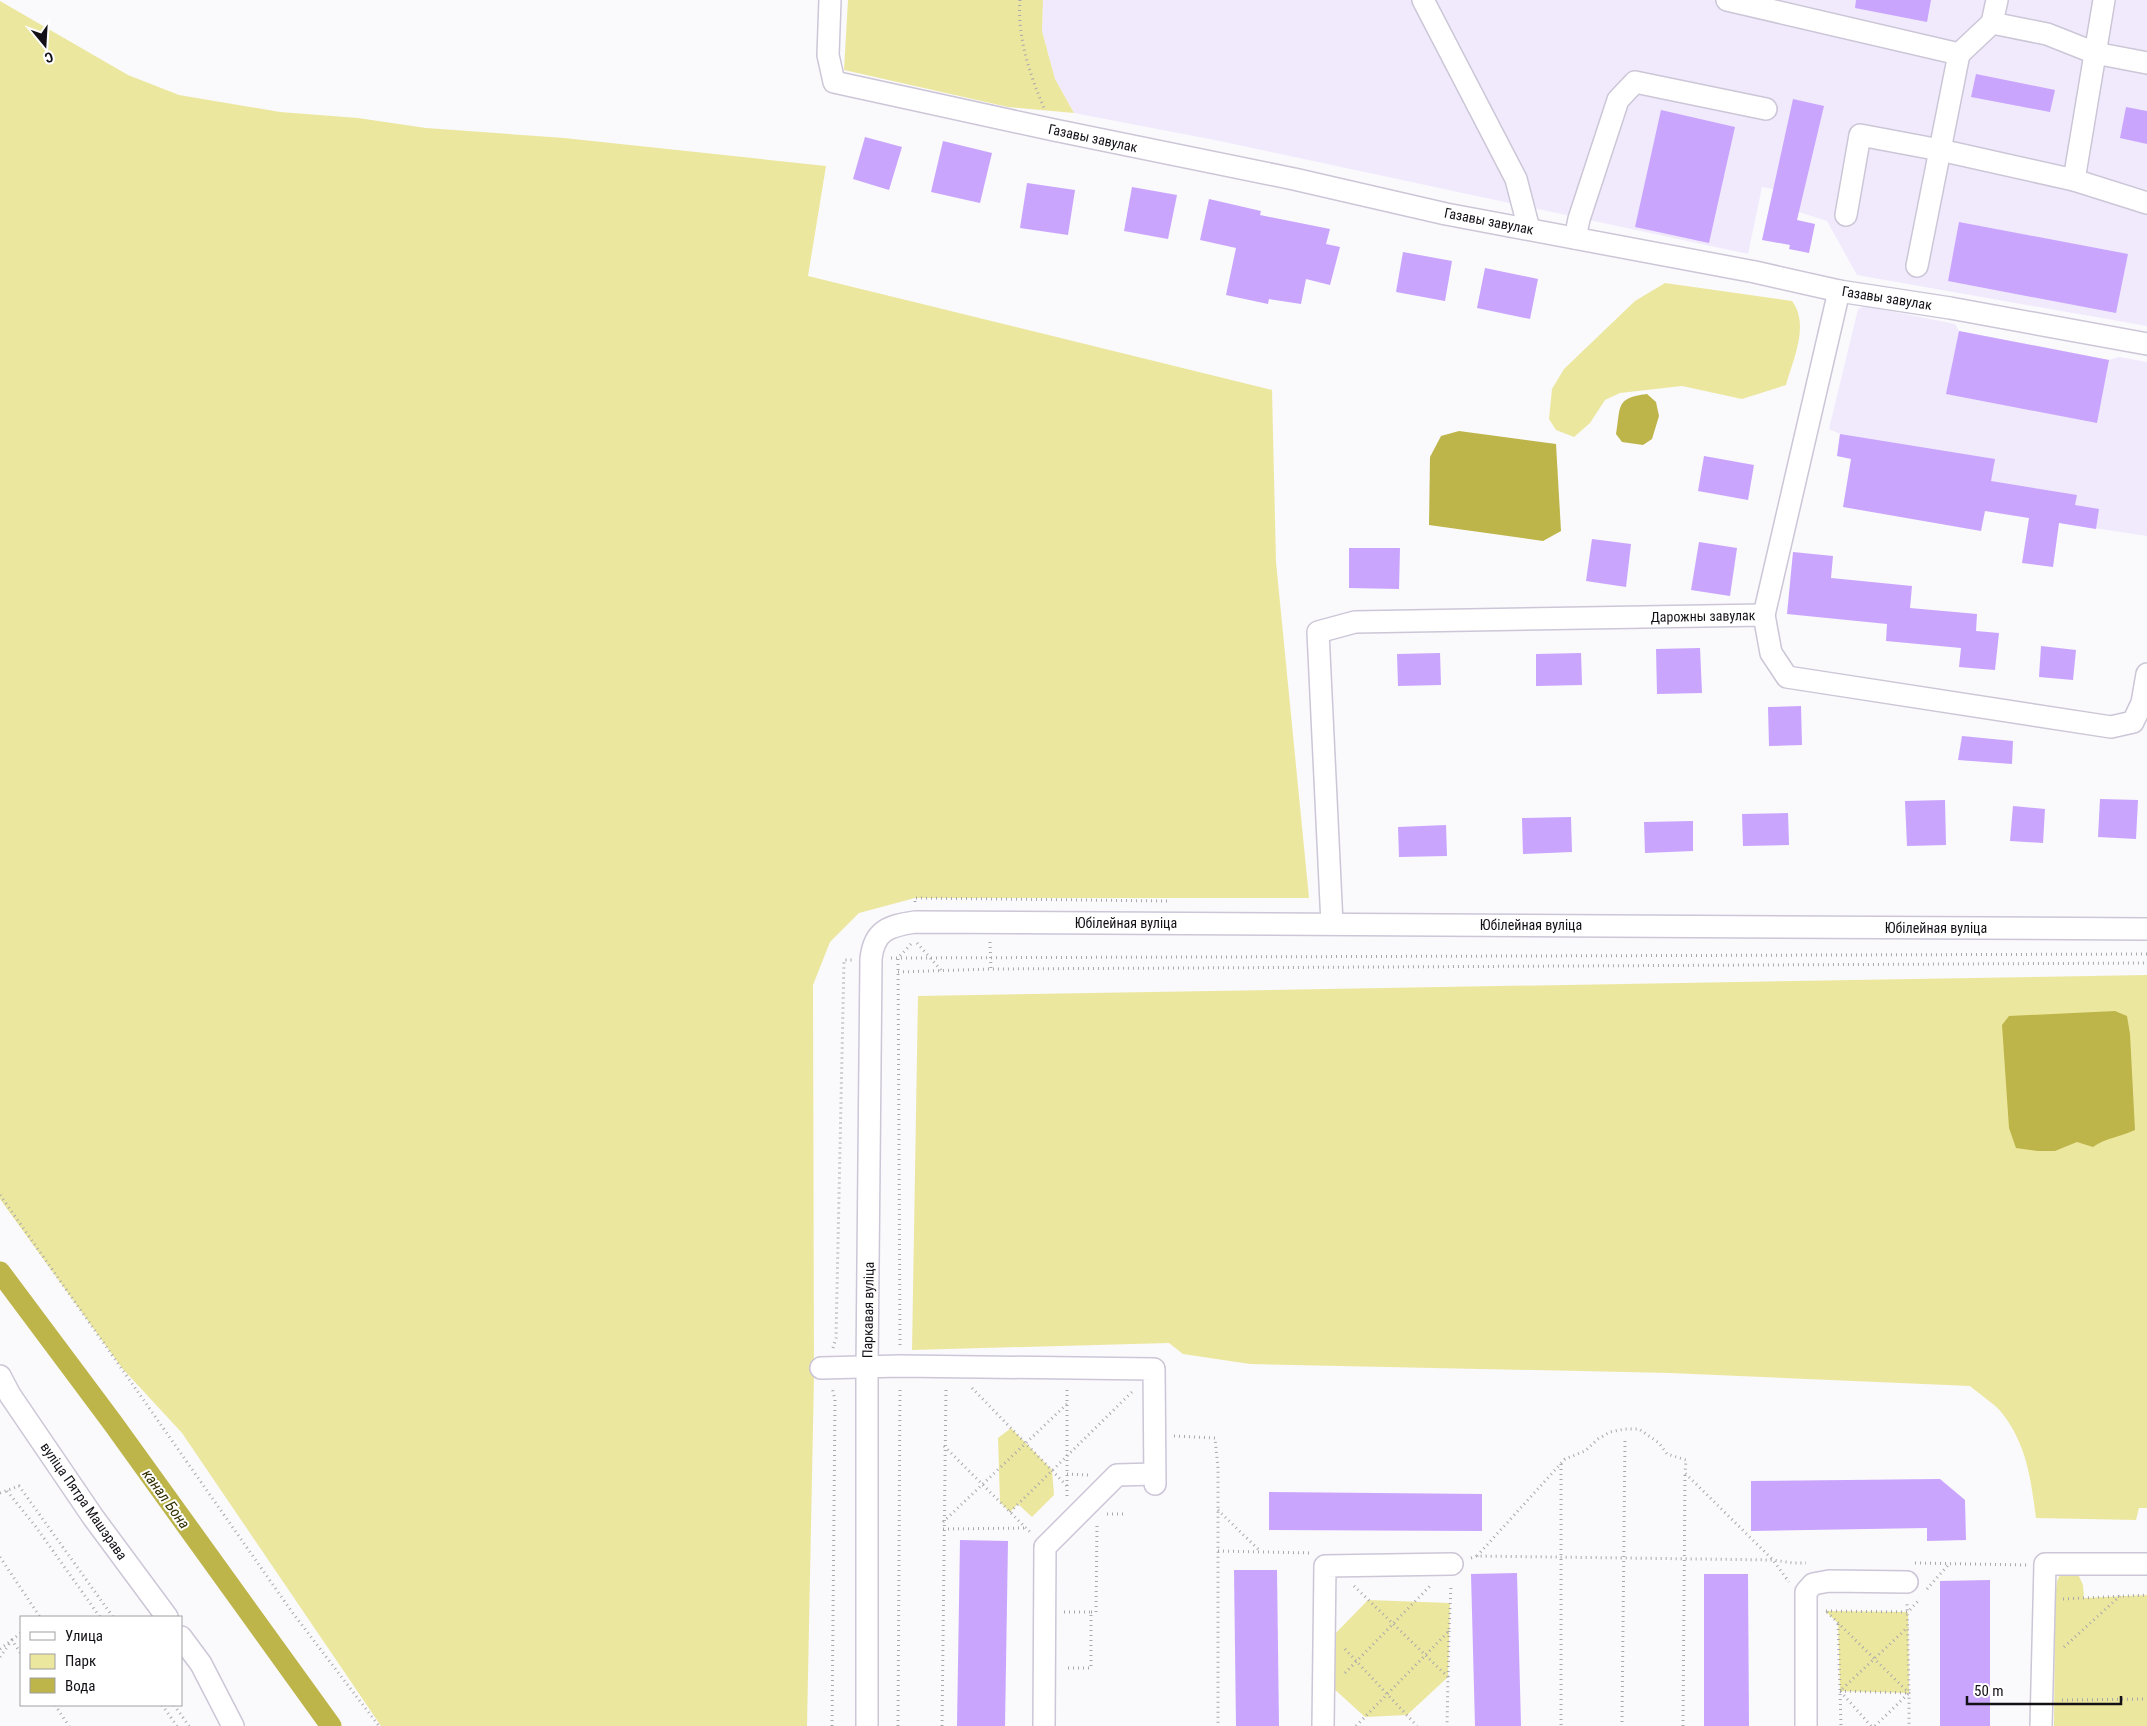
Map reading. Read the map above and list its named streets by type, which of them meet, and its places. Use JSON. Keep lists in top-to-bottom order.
{
  "streets": {
    "street": [
      "Газавы завулак",
      "Дарожны завулак",
      "Юбілейная вуліца",
      "Паркавая вуліца",
      "вуліца Пятра Машэрава"
    ]
  },
  "crossings": [
    ["Дарожны завулак", "Юбілейная вуліца"],
    ["Юбілейная вуліца", "Паркавая вуліца"]
  ],
  "water": ["канал Бона"],
  "legend": ["Улица", "Парк", "Вода"],
  "scale_bar": "50 m",
  "north": "bottom"
}
